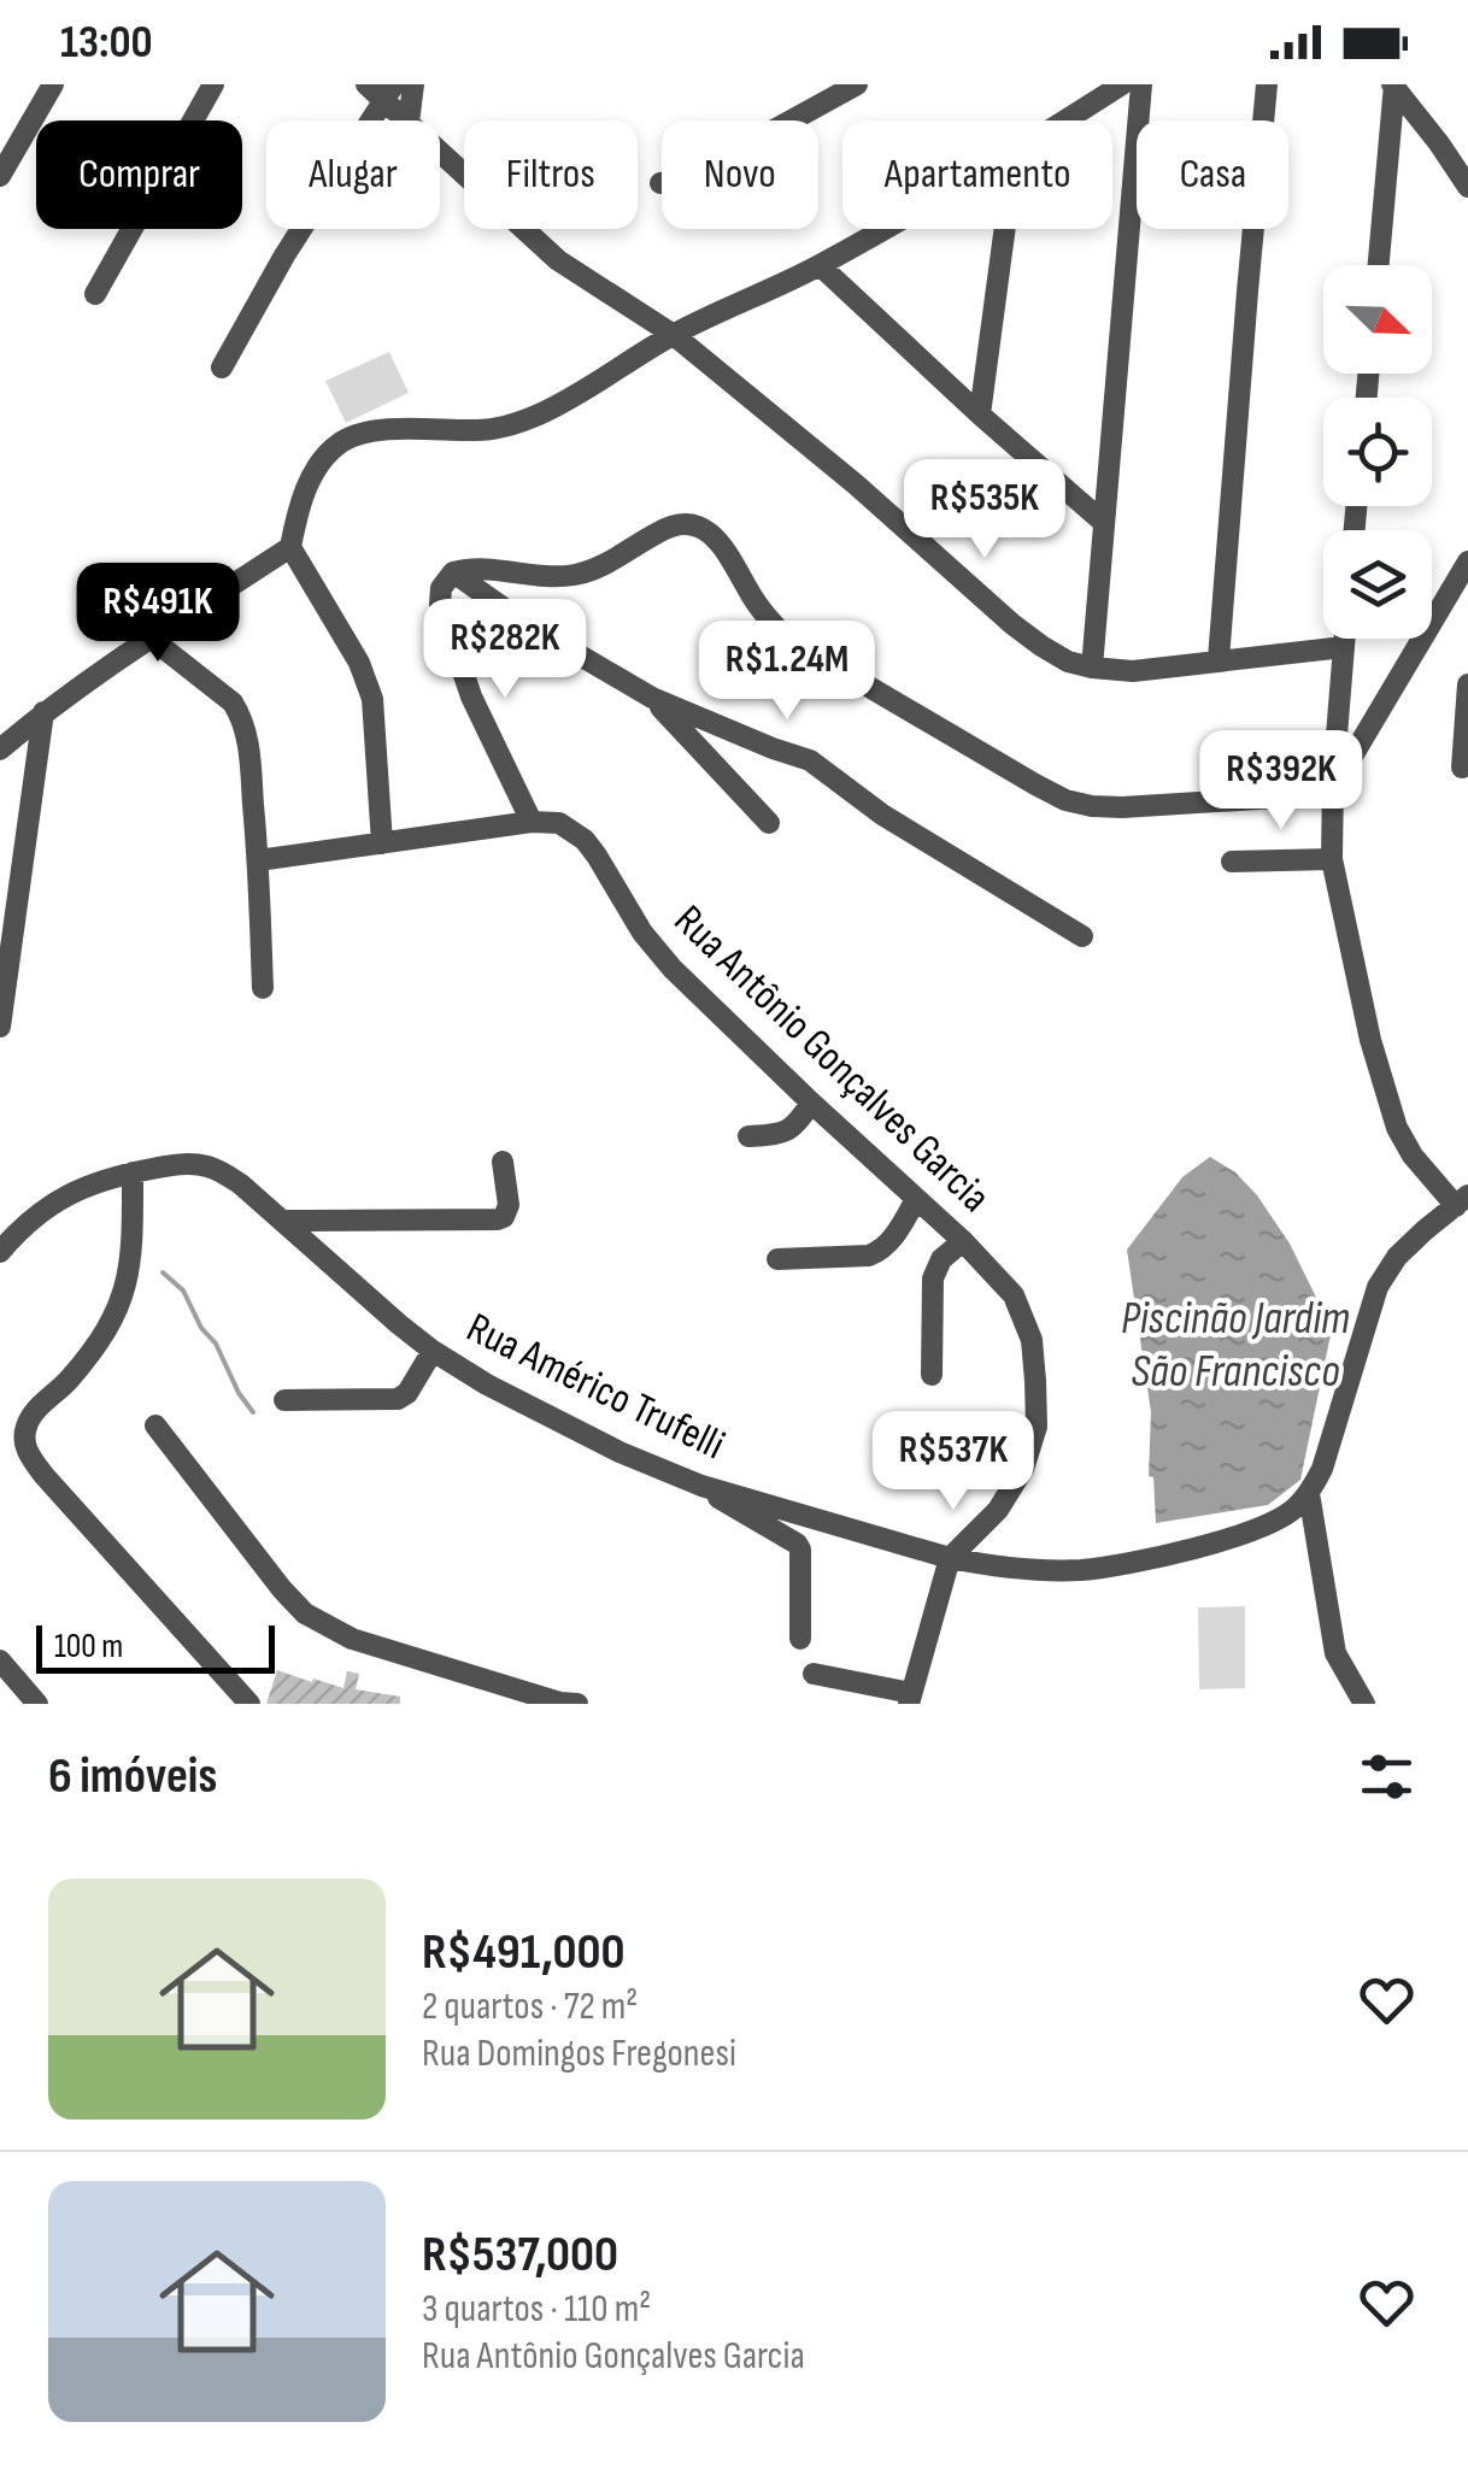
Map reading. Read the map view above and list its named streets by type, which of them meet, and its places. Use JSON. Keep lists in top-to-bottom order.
{
  "streets": {
    "street": ["Rua Antônio Gonçalves Garcia", "Rua Américo Trufelli"]
  },
  "crossings": [
    ["Rua Antônio Gonçalves Garcia", "Rua Américo Trufelli"]
  ],
  "water": ["Piscinão Jardim São Francisco"],
  "scale_bar": "100 m",
  "north": "bottom right",
  "page": {
    "status": "13:00",
    "chip": [
      "Comprar",
      "Alugar",
      "Filtros",
      "Novo",
      "Apartamento",
      "Casa"
    ],
    "price": [
      "R$535K",
      "R$491K",
      "R$282K",
      "R$1.24M",
      "R$392K",
      "R$537K"
    ],
    "scale": "100 m",
    "heading": "6 imóveis",
    "list": [
      {
        "name": "R$491,000",
        "note": "2 quartos · 72 m² · Rua Domingos Fregonesi"
      },
      {
        "name": "R$537,000",
        "note": "3 quartos · 110 m² · Rua Antônio Gonçalves Garcia"
      }
    ]
  }
}
